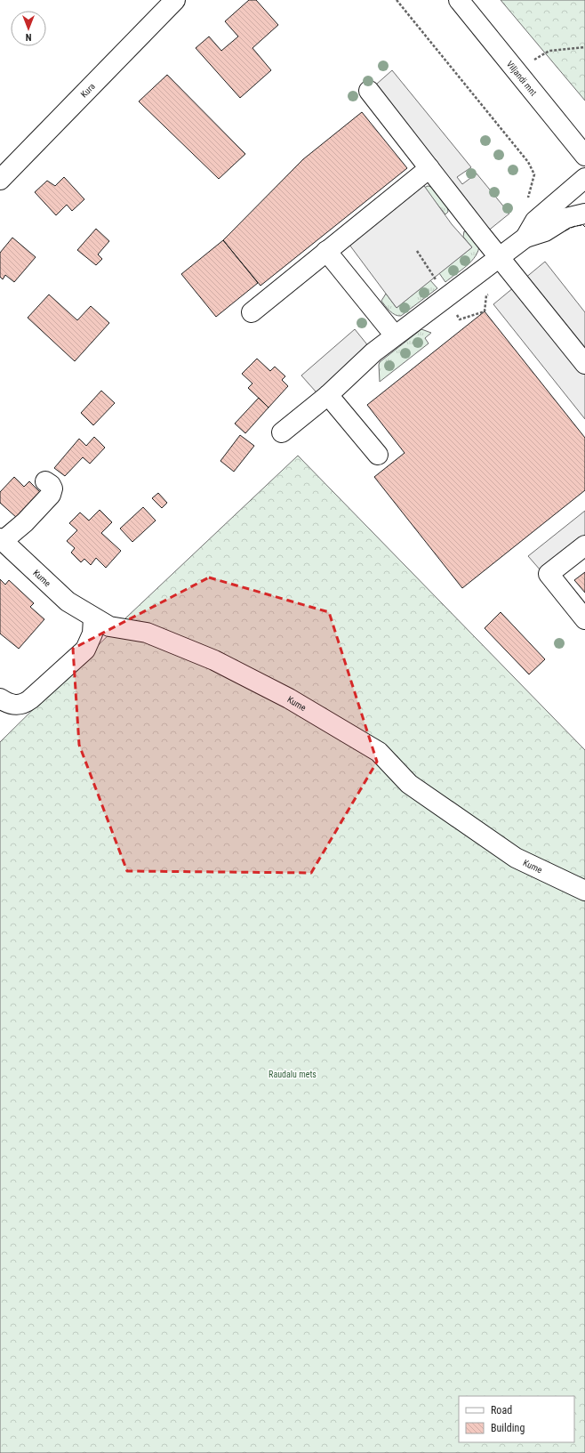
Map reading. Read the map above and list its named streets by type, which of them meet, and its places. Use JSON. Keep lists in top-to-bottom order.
{
  "streets": {
    "street": ["Viljandi mnt", "Kura", "Kume"]
  },
  "parks": ["Raudalu mets"],
  "legend": ["Road", "Building"],
  "north": "bottom"
}
